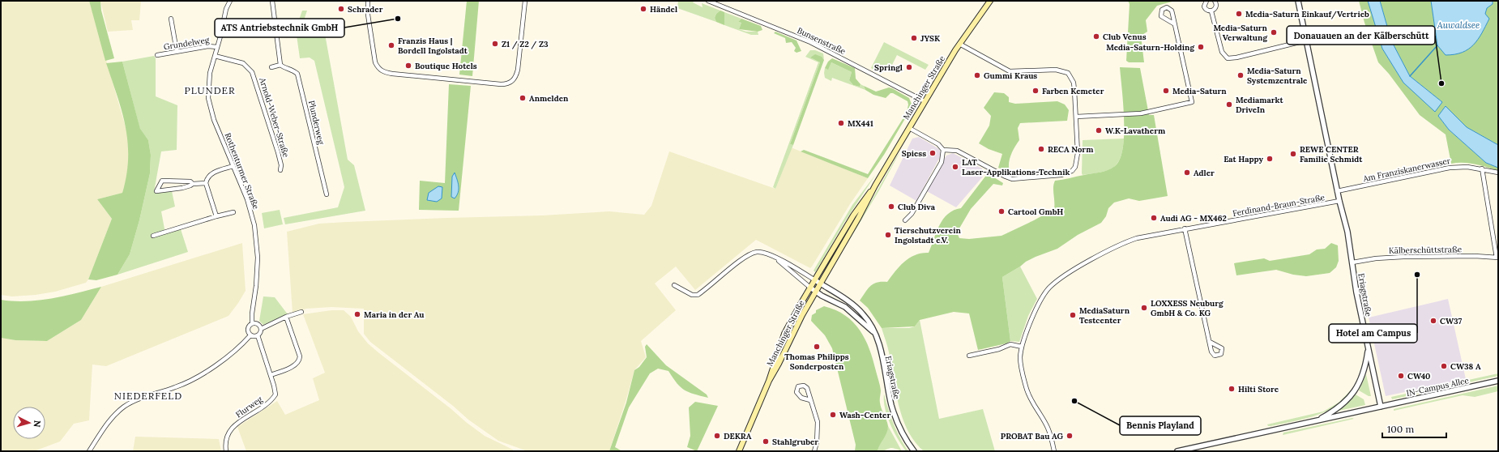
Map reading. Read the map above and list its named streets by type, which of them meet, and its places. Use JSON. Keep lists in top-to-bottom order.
{
  "streets": {
    "main road": ["Manchinger Straße"],
    "street": [
      "Bunsenstraße",
      "Grundelweg",
      "Arnold-Weber-Straße",
      "Plunderweg",
      "Am Franziskanerwasser",
      "Rothenturmer Straße",
      "Ferdinand-Braun-Straße",
      "Kälberschüttstraße",
      "Eriagstraße",
      "IN-Campus Allee",
      "Flurweg"
    ]
  },
  "crossings": [
    ["Bunsenstraße", "Manchinger Straße"],
    ["Grundelweg", "Rothenturmer Straße"],
    ["Manchinger Straße", "Eriagstraße"],
    ["Arnold-Weber-Straße", "Rothenturmer Straße"],
    ["Am Franziskanerwasser", "Eriagstraße"],
    ["Rothenturmer Straße", "Flurweg"],
    ["Ferdinand-Braun-Straße", "Eriagstraße"],
    ["Kälberschüttstraße", "Eriagstraße"],
    ["Eriagstraße", "IN-Campus Allee"]
  ],
  "districts": ["PLUNDER", "NIEDERFELD"],
  "water": ["Auwaldsee"],
  "places": [
    "Schrader",
    "Händel",
    "Media-Saturn Einkauf/Vertrieb",
    "ATS Antriebstechnik GmbH",
    "Media-Saturn Verwaltung",
    "Club Venus",
    "JYSK",
    "Z1 / Z2 / Z3",
    "Franzis Haus | Bordell Ingolstadt",
    "Media-Saturn-Holding",
    "Boutique Hotels",
    "Springl",
    "Gummi Kraus",
    "Media-Saturn Systemzentrale",
    "Donauauen an der Kälberschütt",
    "Farben Kemeter",
    "Media-Saturn",
    "Anmelden",
    "Mediamarkt DriveIn",
    "MX441",
    "W.K-Lavatherm",
    "RECA Norm",
    "Spiess",
    "REWE CENTER Familie Schmidt",
    "Eat Happy",
    "LAT Laser-Applikations-Technik",
    "Adler",
    "Club Diva",
    "Cartool GmbH",
    "Audi AG - MX462",
    "Tierschutzverein Ingolstadt e.V.",
    "Hotel am Campus",
    "LOXXESS Neuburg GmbH & Co. KG",
    "Maria in der Au",
    "MediaSaturn Testcenter",
    "CW37",
    "Thomas Philipps Sonderposten",
    "CW38 A",
    "CW40",
    "Hilti Store",
    "Bennis Playland",
    "Wash-Center",
    "DEKRA",
    "PROBAT Bau AG",
    "Stahlgruber"
  ],
  "scale_bar": "100 m",
  "north": "right"
}
